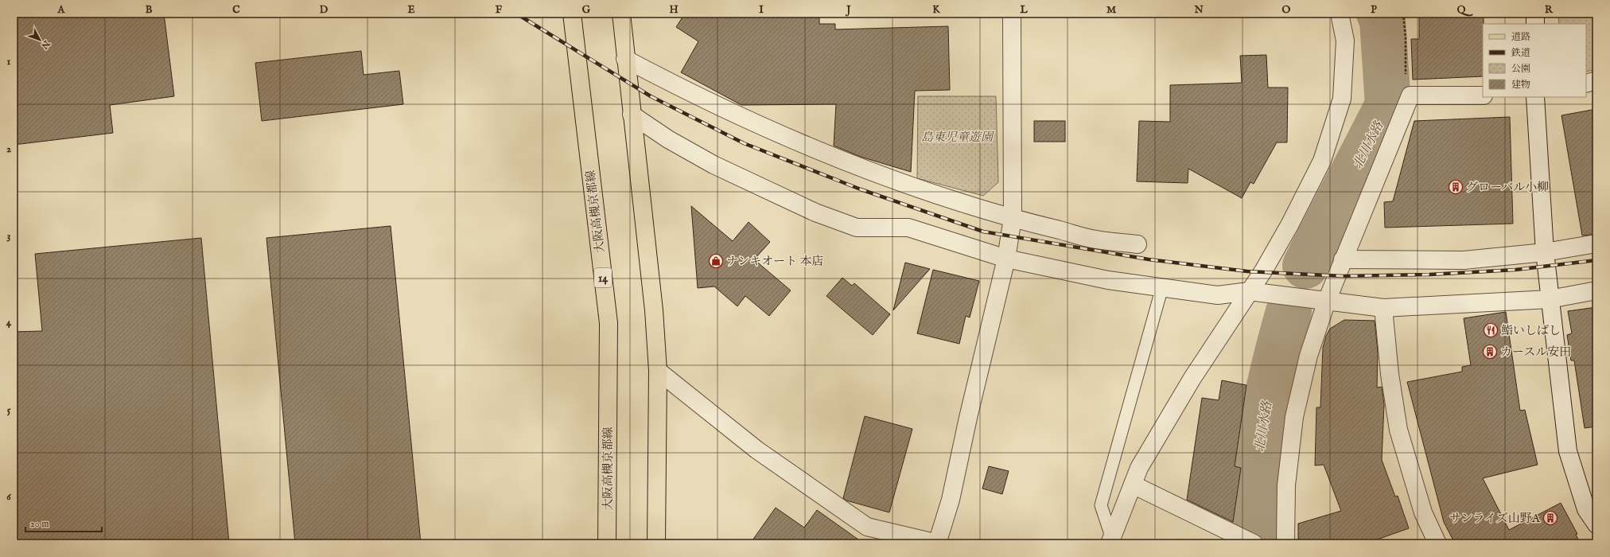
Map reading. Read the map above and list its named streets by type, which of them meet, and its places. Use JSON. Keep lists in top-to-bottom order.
{
  "streets": {
    "main road": ["大阪高槻京都線", "14"]
  },
  "water": ["北川水路"],
  "parks": ["島東児童遊園"],
  "places": {
    "building": ["グローバル小柳", "カースル安田", "サンライズ山野A"],
    "shop": ["ナンキオート 本店"],
    "restaurant": ["鮨いしばし"]
  },
  "legend": [
    "道路",
    "鉄道",
    "公園",
    "建物"
  ],
  "scale_bar": "20 m",
  "north": "bottom right",
  "grid": {
    "columns": [
      "A",
      "B",
      "C",
      "D",
      "E",
      "F",
      "G",
      "H",
      "I",
      "J",
      "K",
      "L",
      "M",
      "N",
      "O",
      "P",
      "Q",
      "R"
    ],
    "rows": [
      "1",
      "2",
      "3",
      "4",
      "5",
      "6"
    ]
  }
}
